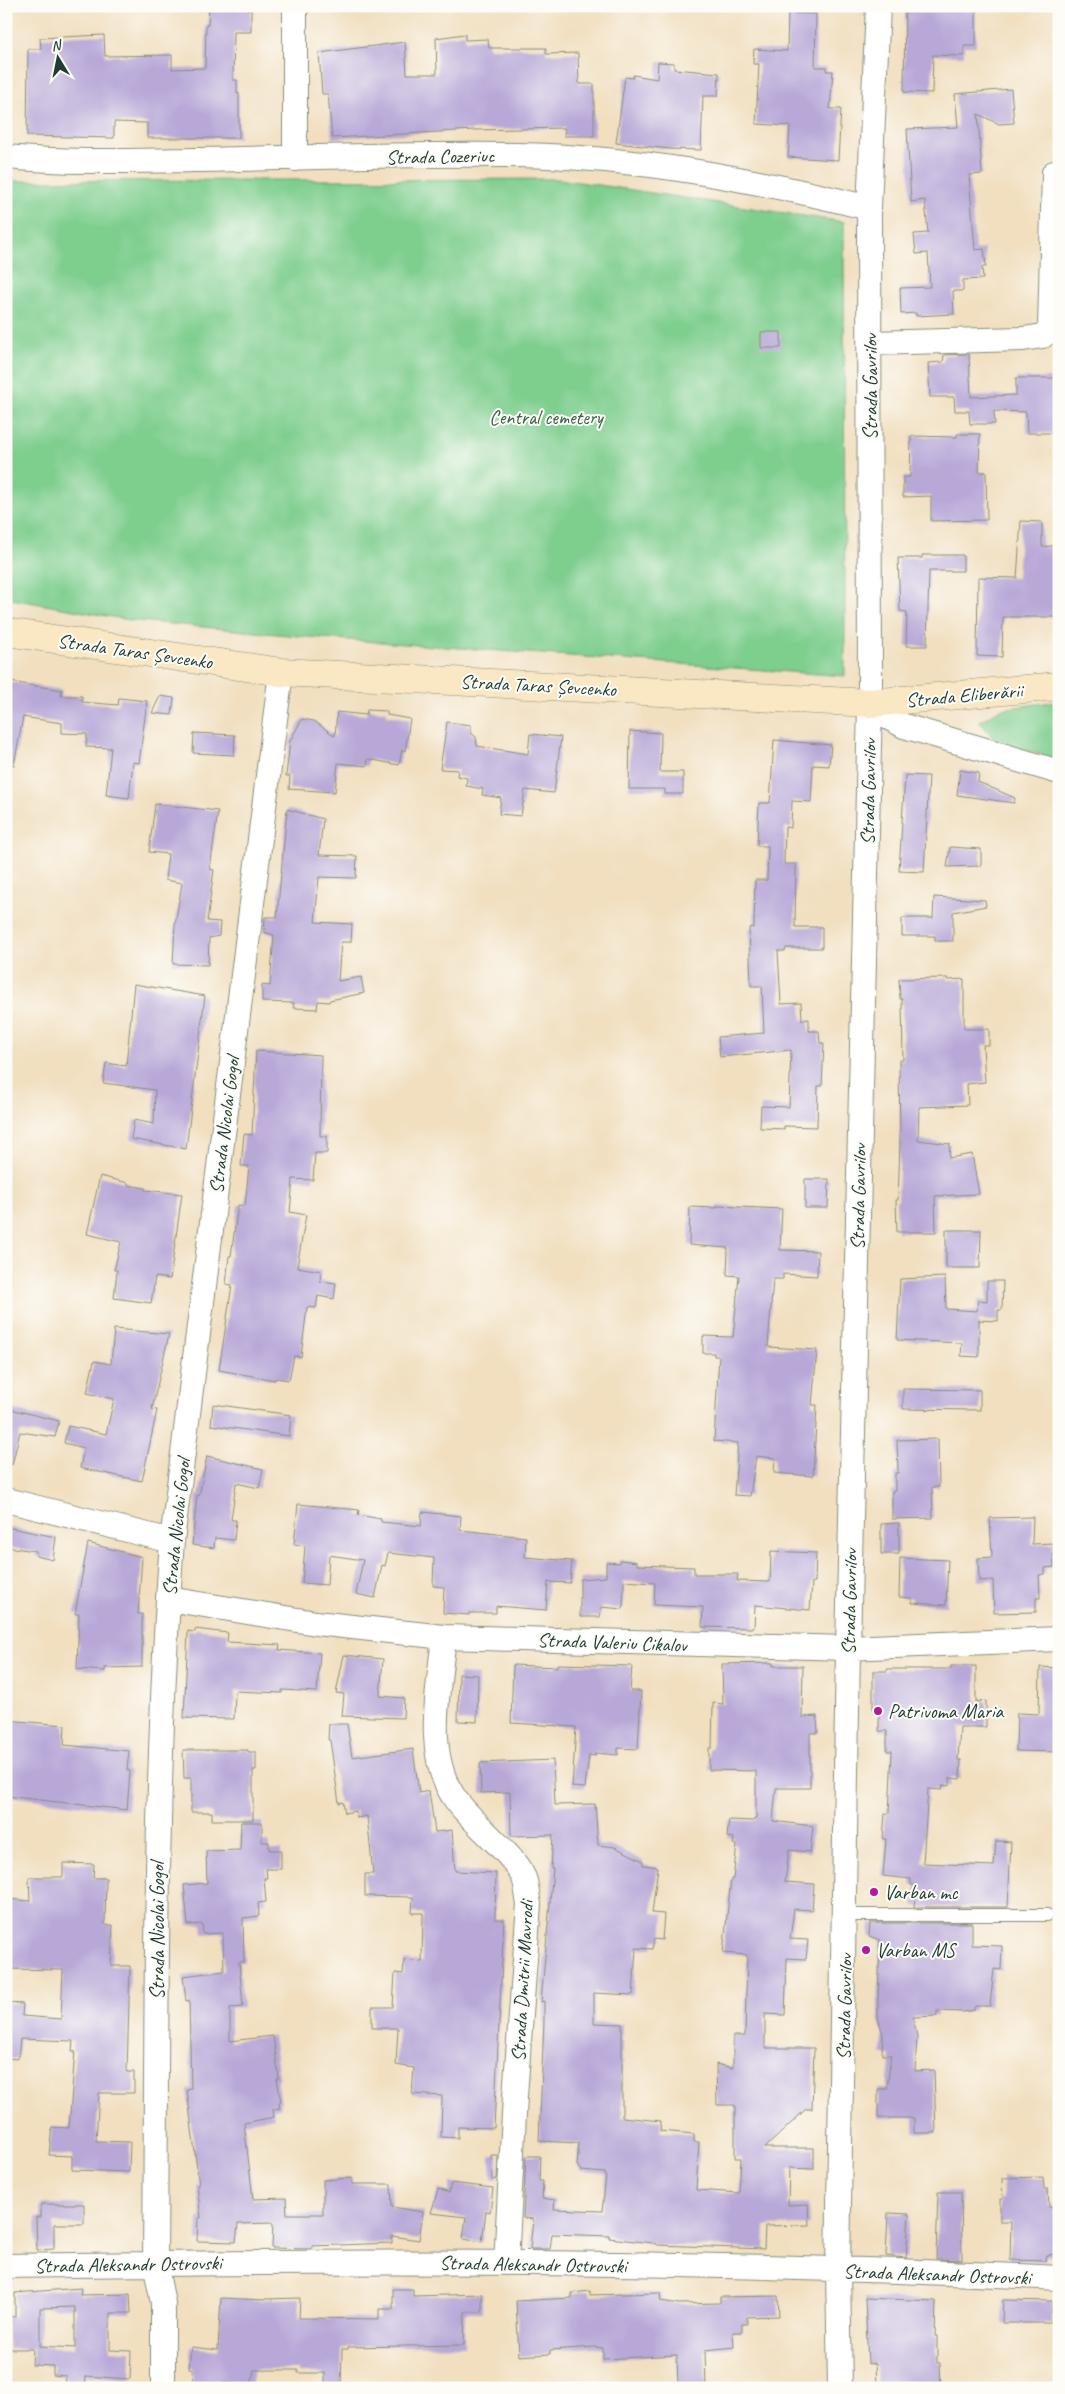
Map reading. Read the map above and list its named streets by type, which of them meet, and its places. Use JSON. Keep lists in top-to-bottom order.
{
  "streets": {
    "main road": ["Strada Taras Șevcenko", "Strada Eliberării"],
    "street": [
      "Strada Cozeriuc",
      "Strada Gavrilov",
      "Strada Nicolai Gogol",
      "Strada Valeriu Cikalov",
      "Strada Dmitrii Mavrodi",
      "Strada Aleksandr Ostrovski"
    ]
  },
  "crossings": [
    ["Strada Cozeriuc", "Strada Gavrilov"],
    ["Strada Gavrilov", "Strada Taras Șevcenko"],
    ["Strada Gavrilov", "Strada Eliberării"],
    ["Strada Gavrilov", "Strada Valeriu Cikalov"],
    ["Strada Gavrilov", "Strada Aleksandr Ostrovski"],
    ["Strada Taras Șevcenko", "Strada Eliberării"],
    ["Strada Taras Șevcenko", "Strada Nicolai Gogol"],
    ["Strada Nicolai Gogol", "Strada Valeriu Cikalov"],
    ["Strada Nicolai Gogol", "Strada Aleksandr Ostrovski"],
    ["Strada Valeriu Cikalov", "Strada Dmitrii Mavrodi"],
    ["Strada Dmitrii Mavrodi", "Strada Aleksandr Ostrovski"]
  ],
  "parks": ["Central cemetery"],
  "places": ["Patrivoma Maria", "Varban mc", "Varban MS"],
  "north": "top"
}
